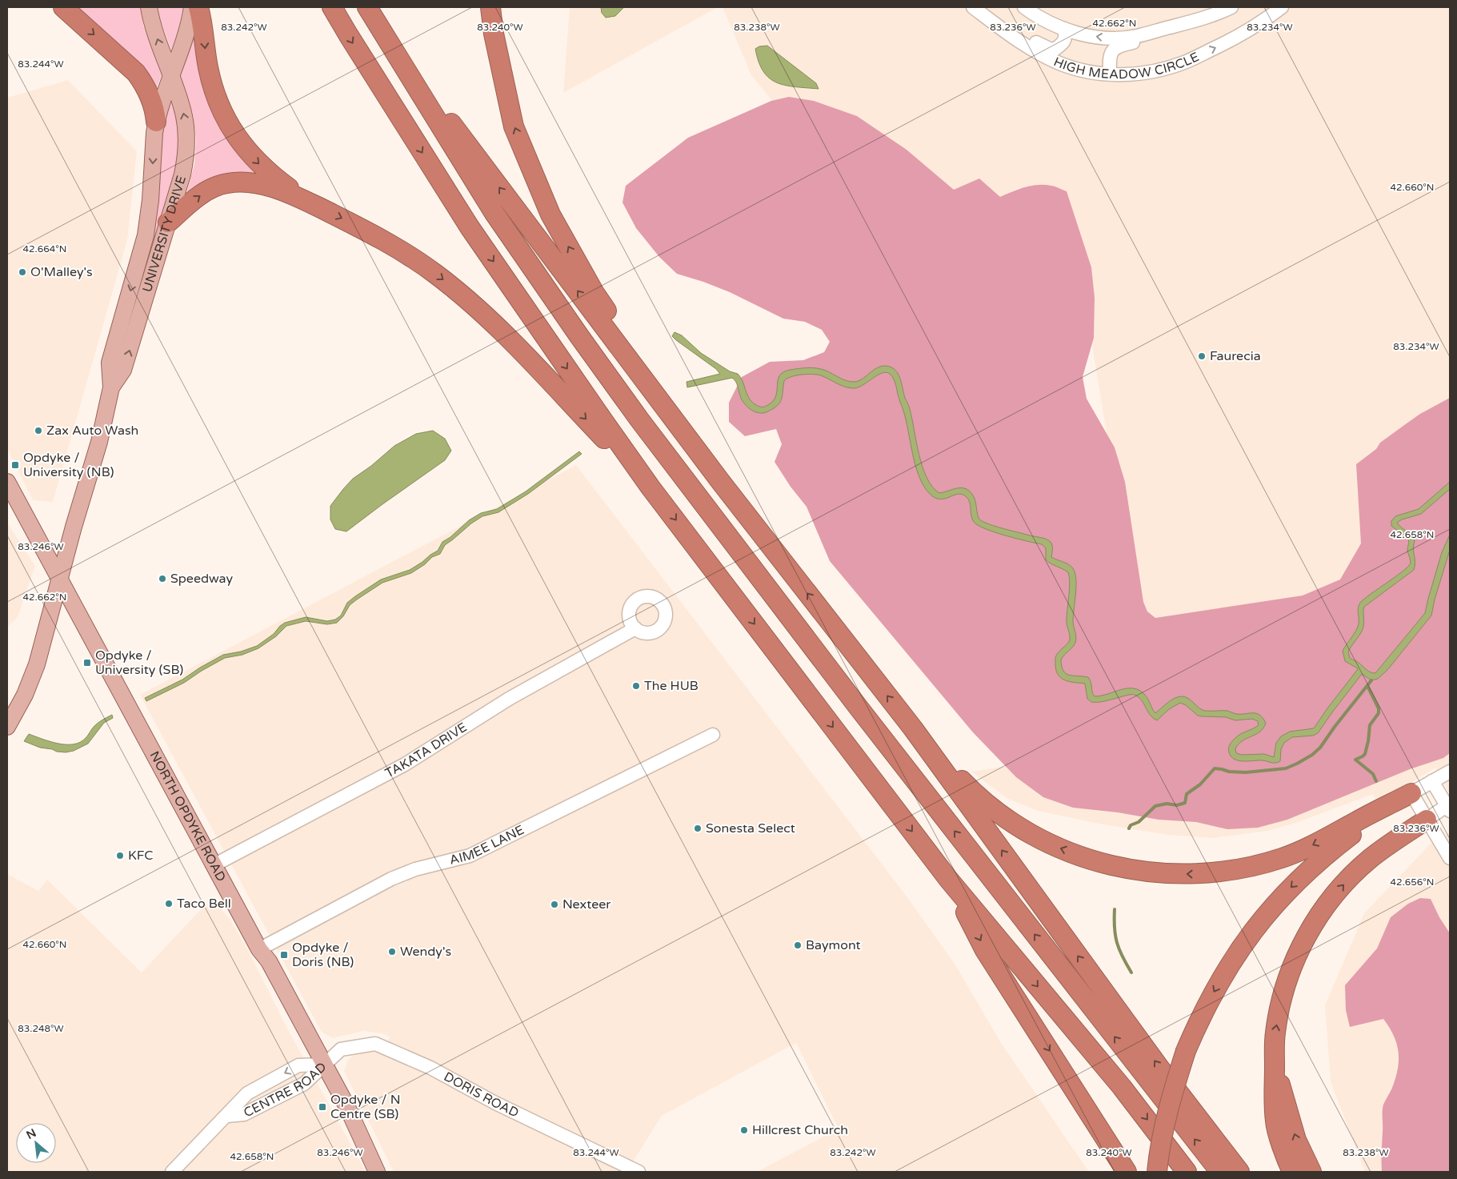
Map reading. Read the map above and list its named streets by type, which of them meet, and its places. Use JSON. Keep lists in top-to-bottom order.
{
  "streets": {
    "main road": ["UNIVERSITY DRIVE", "NORTH OPDYKE ROAD"],
    "street": [
      "HIGH MEADOW CIRCLE",
      "TAKATA DRIVE",
      "AIMEE LANE",
      "CENTRE ROAD",
      "DORIS ROAD"
    ]
  },
  "crossings": [
    ["UNIVERSITY DRIVE", "NORTH OPDYKE ROAD"],
    ["TAKATA DRIVE", "NORTH OPDYKE ROAD"],
    ["NORTH OPDYKE ROAD", "AIMEE LANE"],
    ["NORTH OPDYKE ROAD", "CENTRE ROAD"],
    ["NORTH OPDYKE ROAD", "DORIS ROAD"],
    ["CENTRE ROAD", "DORIS ROAD"]
  ],
  "places": {
    "other": [
      "O'Malley's",
      "Faurecia",
      "Zax Auto Wash",
      "Speedway",
      "The HUB",
      "Sonesta Select",
      "KFC",
      "Taco Bell",
      "Nexteer",
      "Baymont",
      "Wendy's",
      "Hillcrest Church"
    ],
    "transit": [
      "Opdyke / University (NB)",
      "Opdyke / University (SB)",
      "Opdyke / Doris (NB)",
      "Opdyke / N Centre (SB)"
    ]
  },
  "north": "top left",
  "coordinates": [
    "42.662°N",
    "83.242°W",
    "83.240°W",
    "83.238°W",
    "83.236°W",
    "83.234°W",
    "83.244°W",
    "42.660°N",
    "42.664°N",
    "42.658°N",
    "83.246°W",
    "42.656°N",
    "83.248°W"
  ]
}
